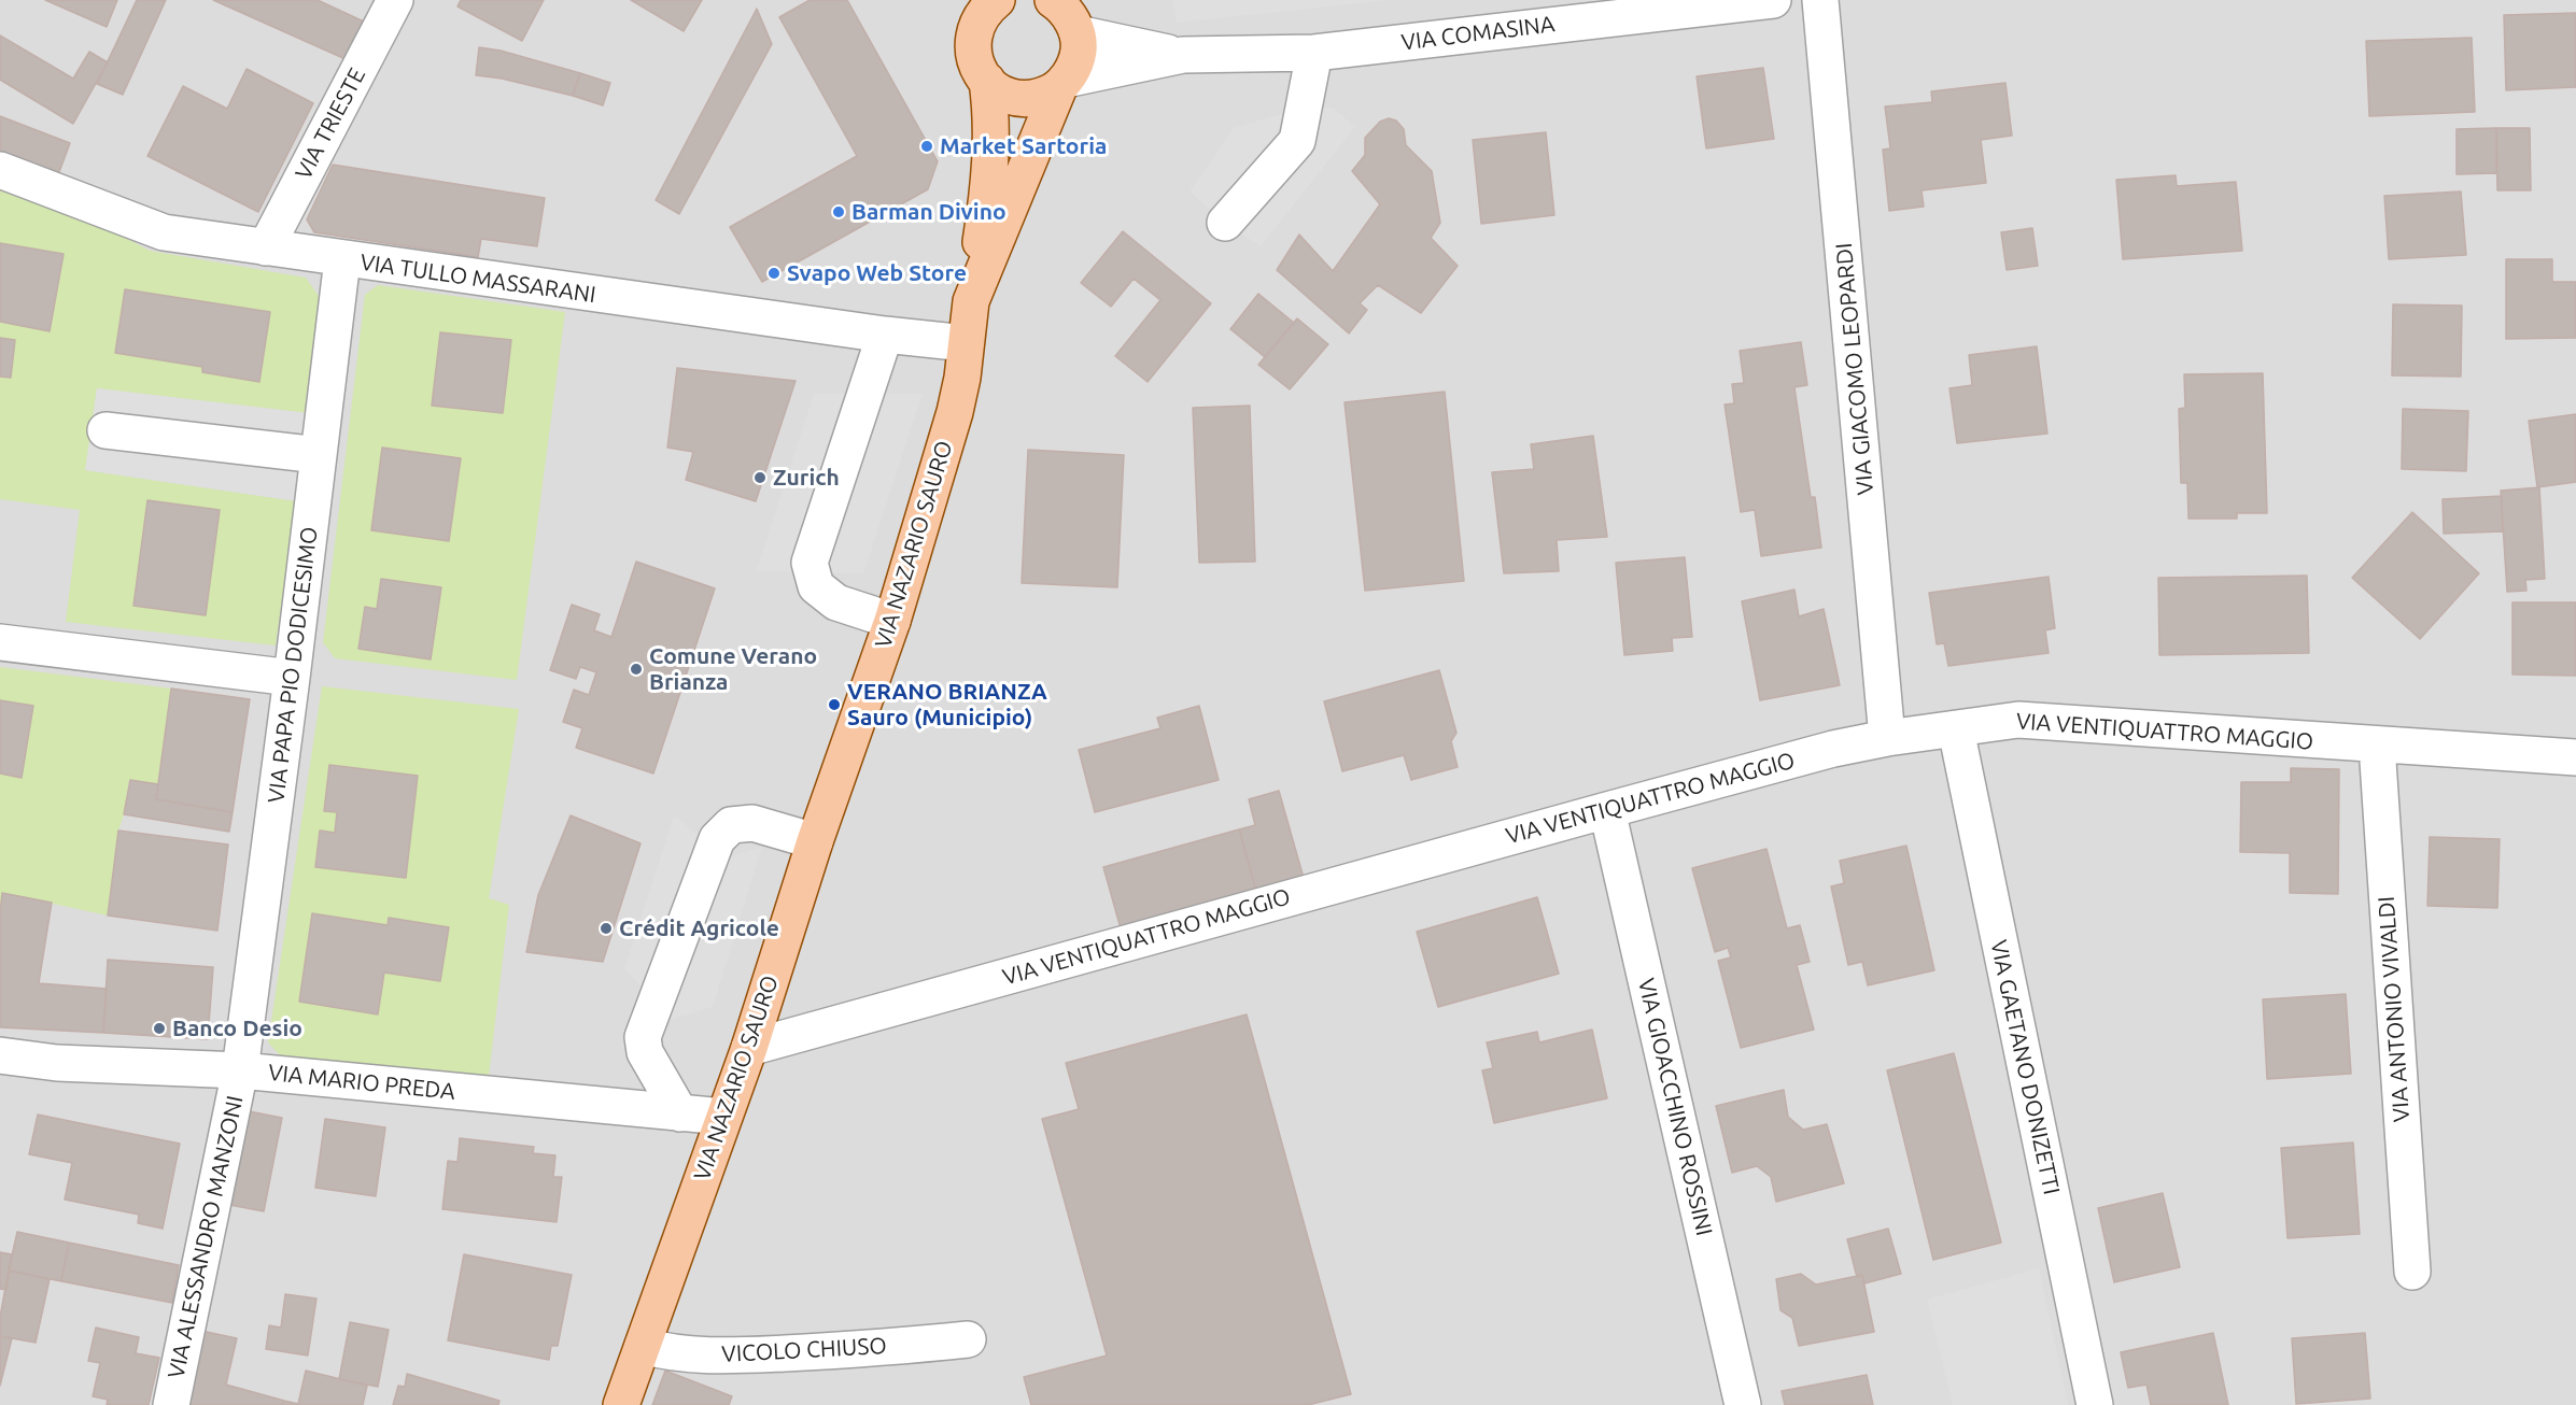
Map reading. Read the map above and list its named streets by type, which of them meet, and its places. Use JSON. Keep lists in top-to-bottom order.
{
  "streets": {
    "main road": ["VIA NAZARIO SAURO"],
    "street": [
      "VIA COMASINA",
      "VIA TRIESTE",
      "VIA TULLO MASSARANI",
      "VIA GIACOMO LEOPARDI",
      "VIA PAPA PIO DODICESIMO",
      "VIA VENTIQUATTRO MAGGIO",
      "VIA ANTONIO VIVALDI",
      "VIA GAETANO DONIZETTI",
      "VIA MARIO PREDA",
      "VIA GIOACCHINO ROSSINI",
      "VIA ALESSANDRO MANZONI",
      "VICOLO CHIUSO"
    ]
  },
  "crossings": [
    ["VIA COMASINA", "VIA NAZARIO SAURO"],
    ["VIA TRIESTE", "VIA TULLO MASSARANI"],
    ["VIA TULLO MASSARANI", "VIA NAZARIO SAURO"],
    ["VIA TULLO MASSARANI", "VIA PAPA PIO DODICESIMO"],
    ["VIA GIACOMO LEOPARDI", "VIA VENTIQUATTRO MAGGIO"],
    ["VIA NAZARIO SAURO", "VIA VENTIQUATTRO MAGGIO"],
    ["VIA NAZARIO SAURO", "VIA MARIO PREDA"],
    ["VIA NAZARIO SAURO", "VICOLO CHIUSO"],
    ["VIA PAPA PIO DODICESIMO", "VIA MARIO PREDA"],
    ["VIA PAPA PIO DODICESIMO", "VIA ALESSANDRO MANZONI"],
    ["VIA VENTIQUATTRO MAGGIO", "VIA ANTONIO VIVALDI"],
    ["VIA VENTIQUATTRO MAGGIO", "VIA GAETANO DONIZETTI"],
    ["VIA VENTIQUATTRO MAGGIO", "VIA GIOACCHINO ROSSINI"],
    ["VIA MARIO PREDA", "VIA ALESSANDRO MANZONI"]
  ],
  "places": [
    "Market Sartoria",
    "Barman Divino",
    "Svapo Web Store",
    "Zurich",
    "Comune Verano Brianza",
    "VERANO BRIANZA Sauro (Municipio)",
    "Crédit Agricole",
    "Banco Desio"
  ]
}
